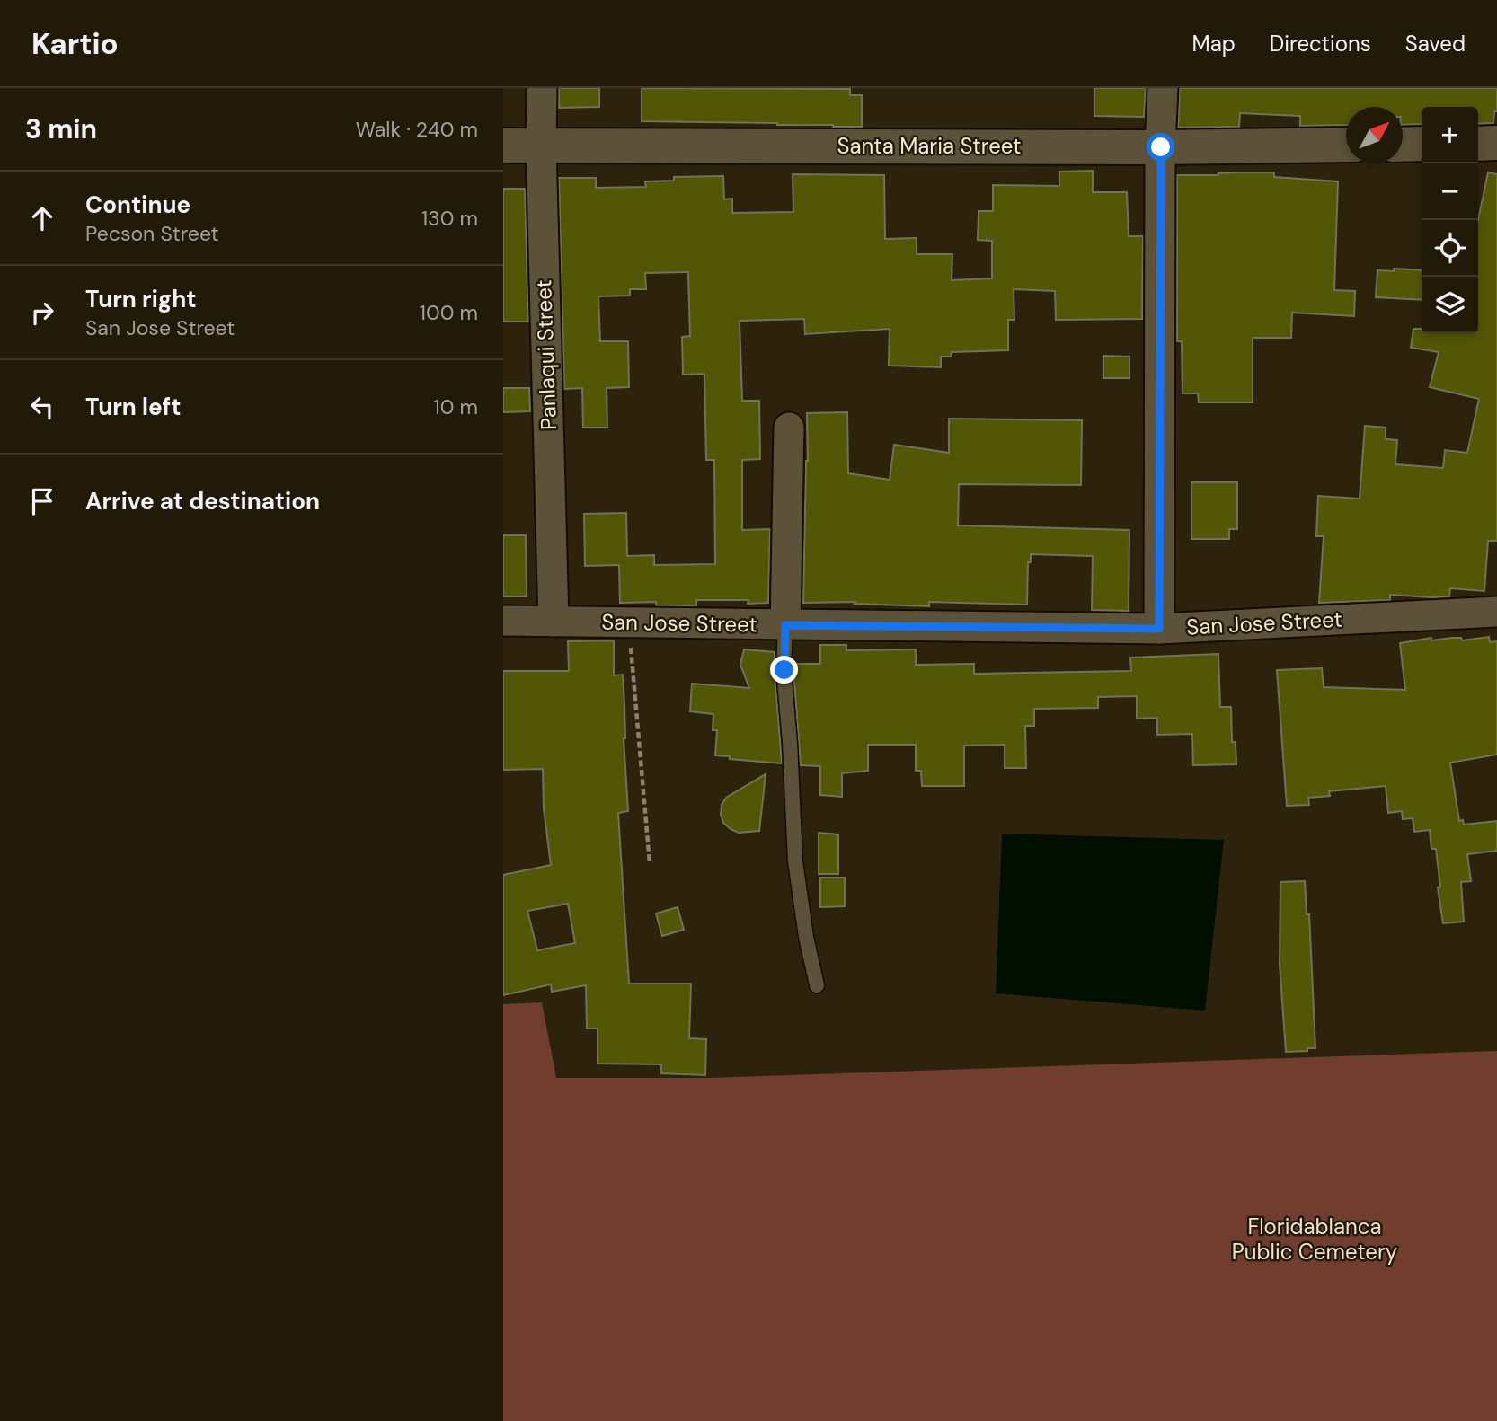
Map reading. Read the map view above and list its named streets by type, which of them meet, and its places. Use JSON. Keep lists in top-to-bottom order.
{
  "streets": {
    "street": ["Santa Maria Street", "Panlaqui Street", "San Jose Street"]
  },
  "crossings": [
    ["Santa Maria Street", "Panlaqui Street"],
    ["Panlaqui Street", "San Jose Street"]
  ],
  "parks": ["Floridablanca Public Cemetery"],
  "north": "top right",
  "page": {
    "header": "Kartio",
    "nav": ["Map", "Directions", "Saved"],
    "heading": ["3 min", "Walk · 240 m"],
    "map_buttons": ["+", "−"],
    "list": [
      ["Continue", "Pecson Street", "130 m"],
      ["Turn right", "San Jose Street", "100 m"],
      ["Turn left", "10 m"],
      "Arrive at destination"
    ]
  }
}
